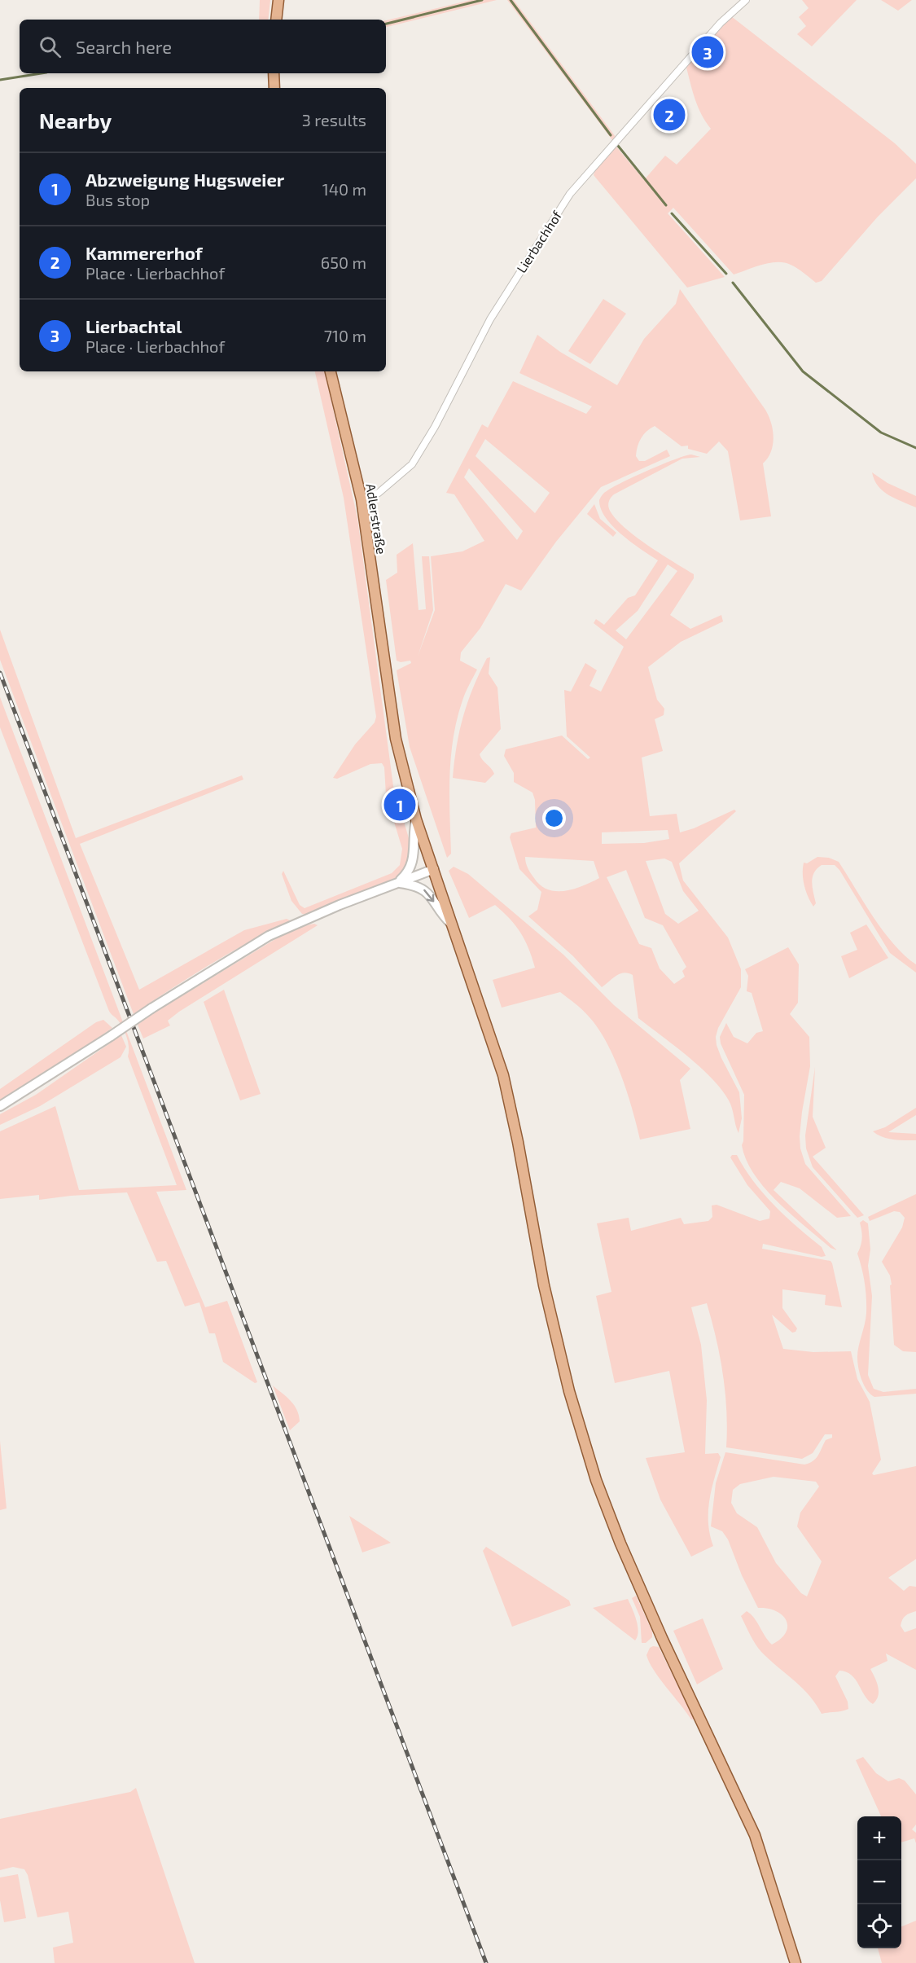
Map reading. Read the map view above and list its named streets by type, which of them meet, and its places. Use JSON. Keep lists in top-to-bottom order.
{
  "streets": {
    "main road": ["Adlerstraße"],
    "street": ["Lierbachhof"]
  },
  "crossings": [
    ["Lierbachhof", "Adlerstraße"]
  ],
  "page": {
    "search": "Search here",
    "pins": ["3", "2", "1"],
    "heading": ["Nearby", "3 results"],
    "list": [
      {
        "mark": "1",
        "name": "Abzweigung Hugsweier",
        "note": "Bus stop",
        "value": "140 m"
      },
      {
        "mark": "2",
        "name": "Kammererhof",
        "note": "Place · Lierbachhof",
        "value": "650 m"
      },
      {
        "mark": "3",
        "name": "Lierbachtal",
        "note": "Place · Lierbachhof",
        "value": "710 m"
      }
    ],
    "map_buttons": ["+", "−"]
  }
}
